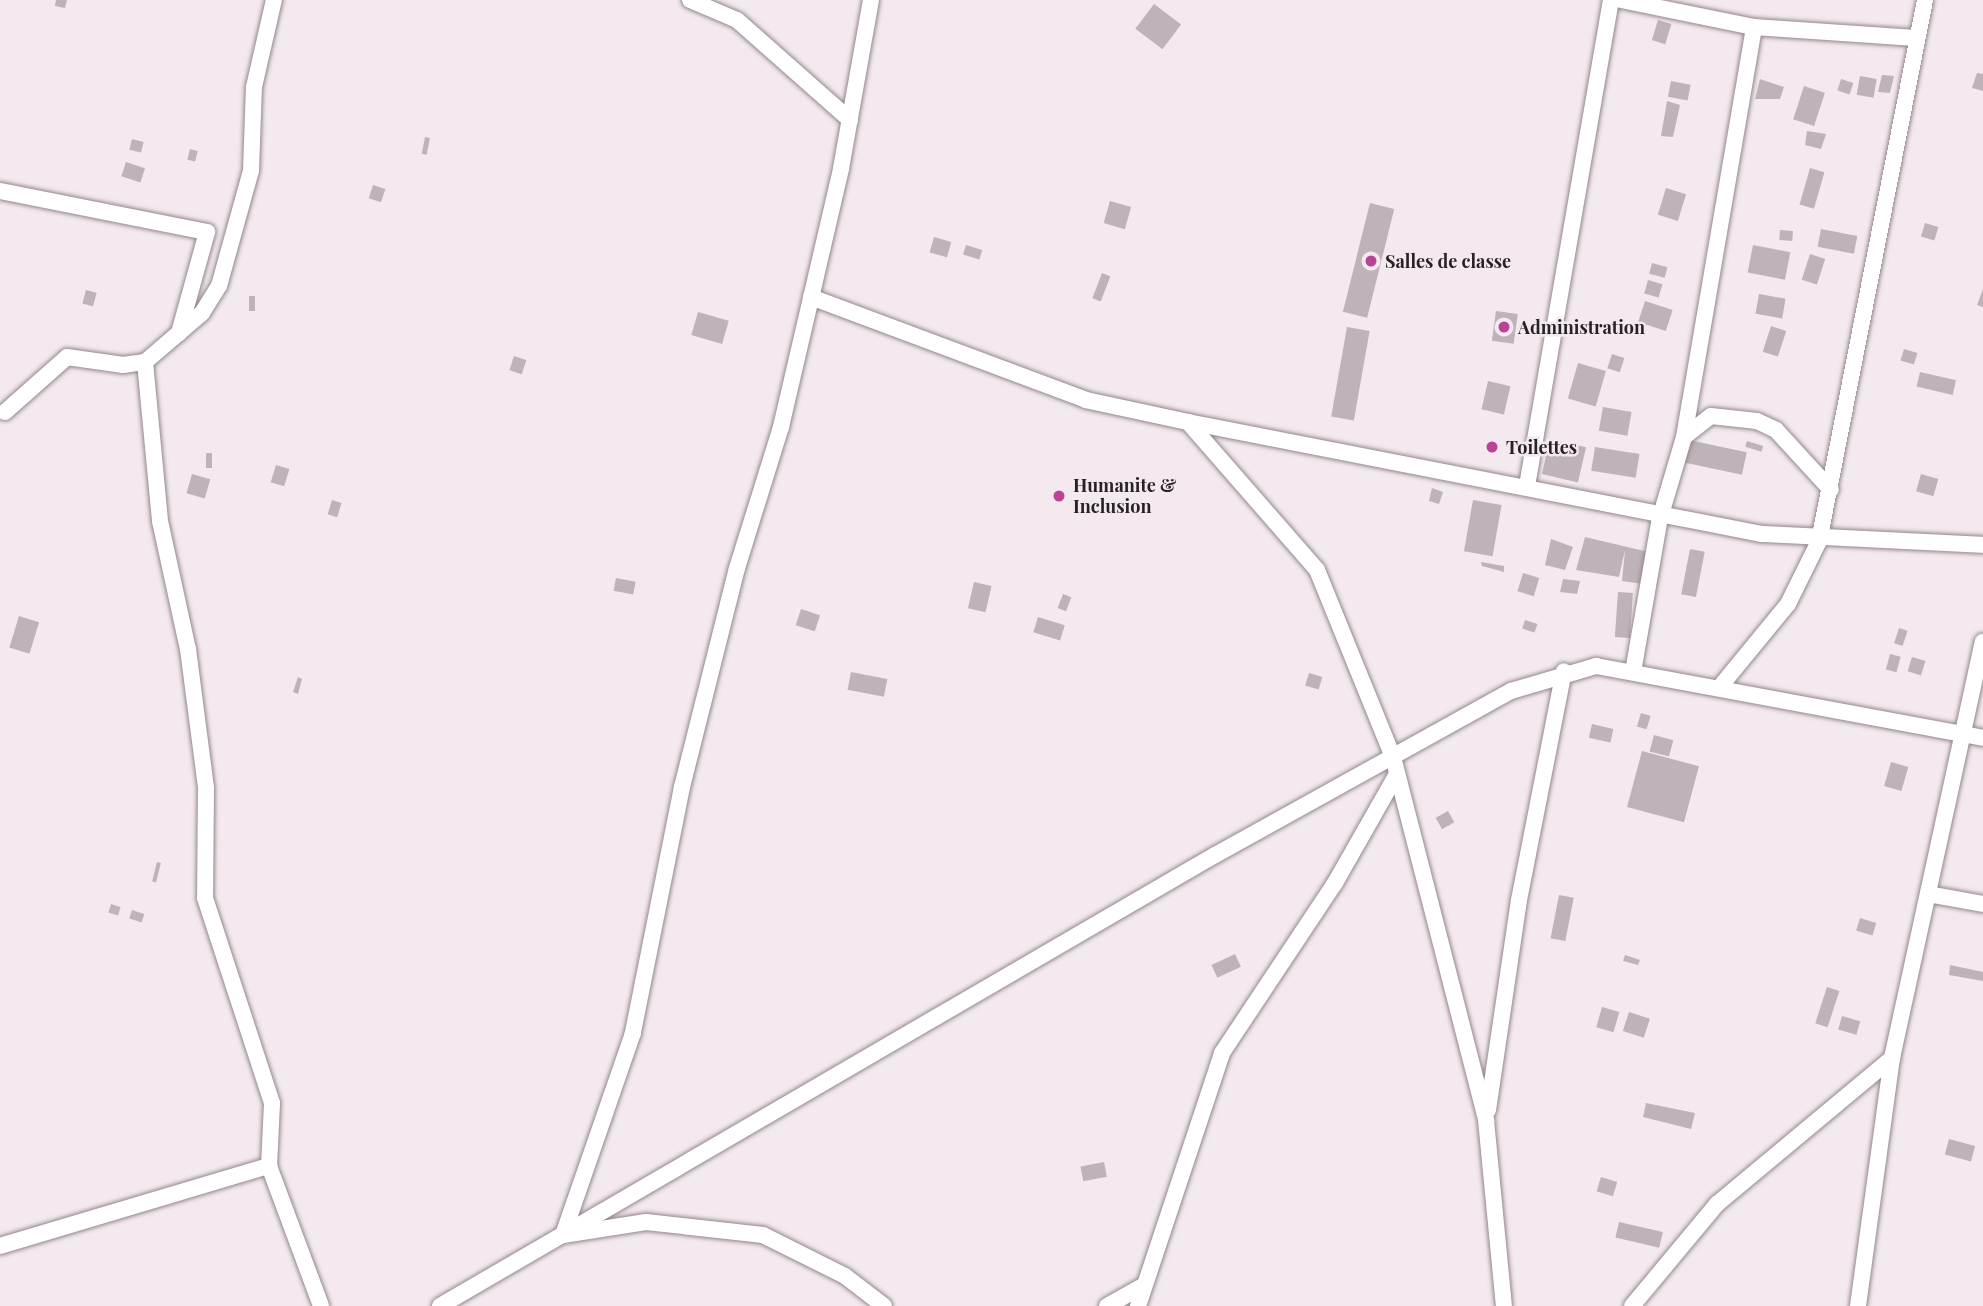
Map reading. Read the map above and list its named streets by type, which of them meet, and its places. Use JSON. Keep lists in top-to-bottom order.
{
  "places": [
    "Salles de classe",
    "Administration",
    "Toilettes",
    "Humanite & Inclusion"
  ]
}
